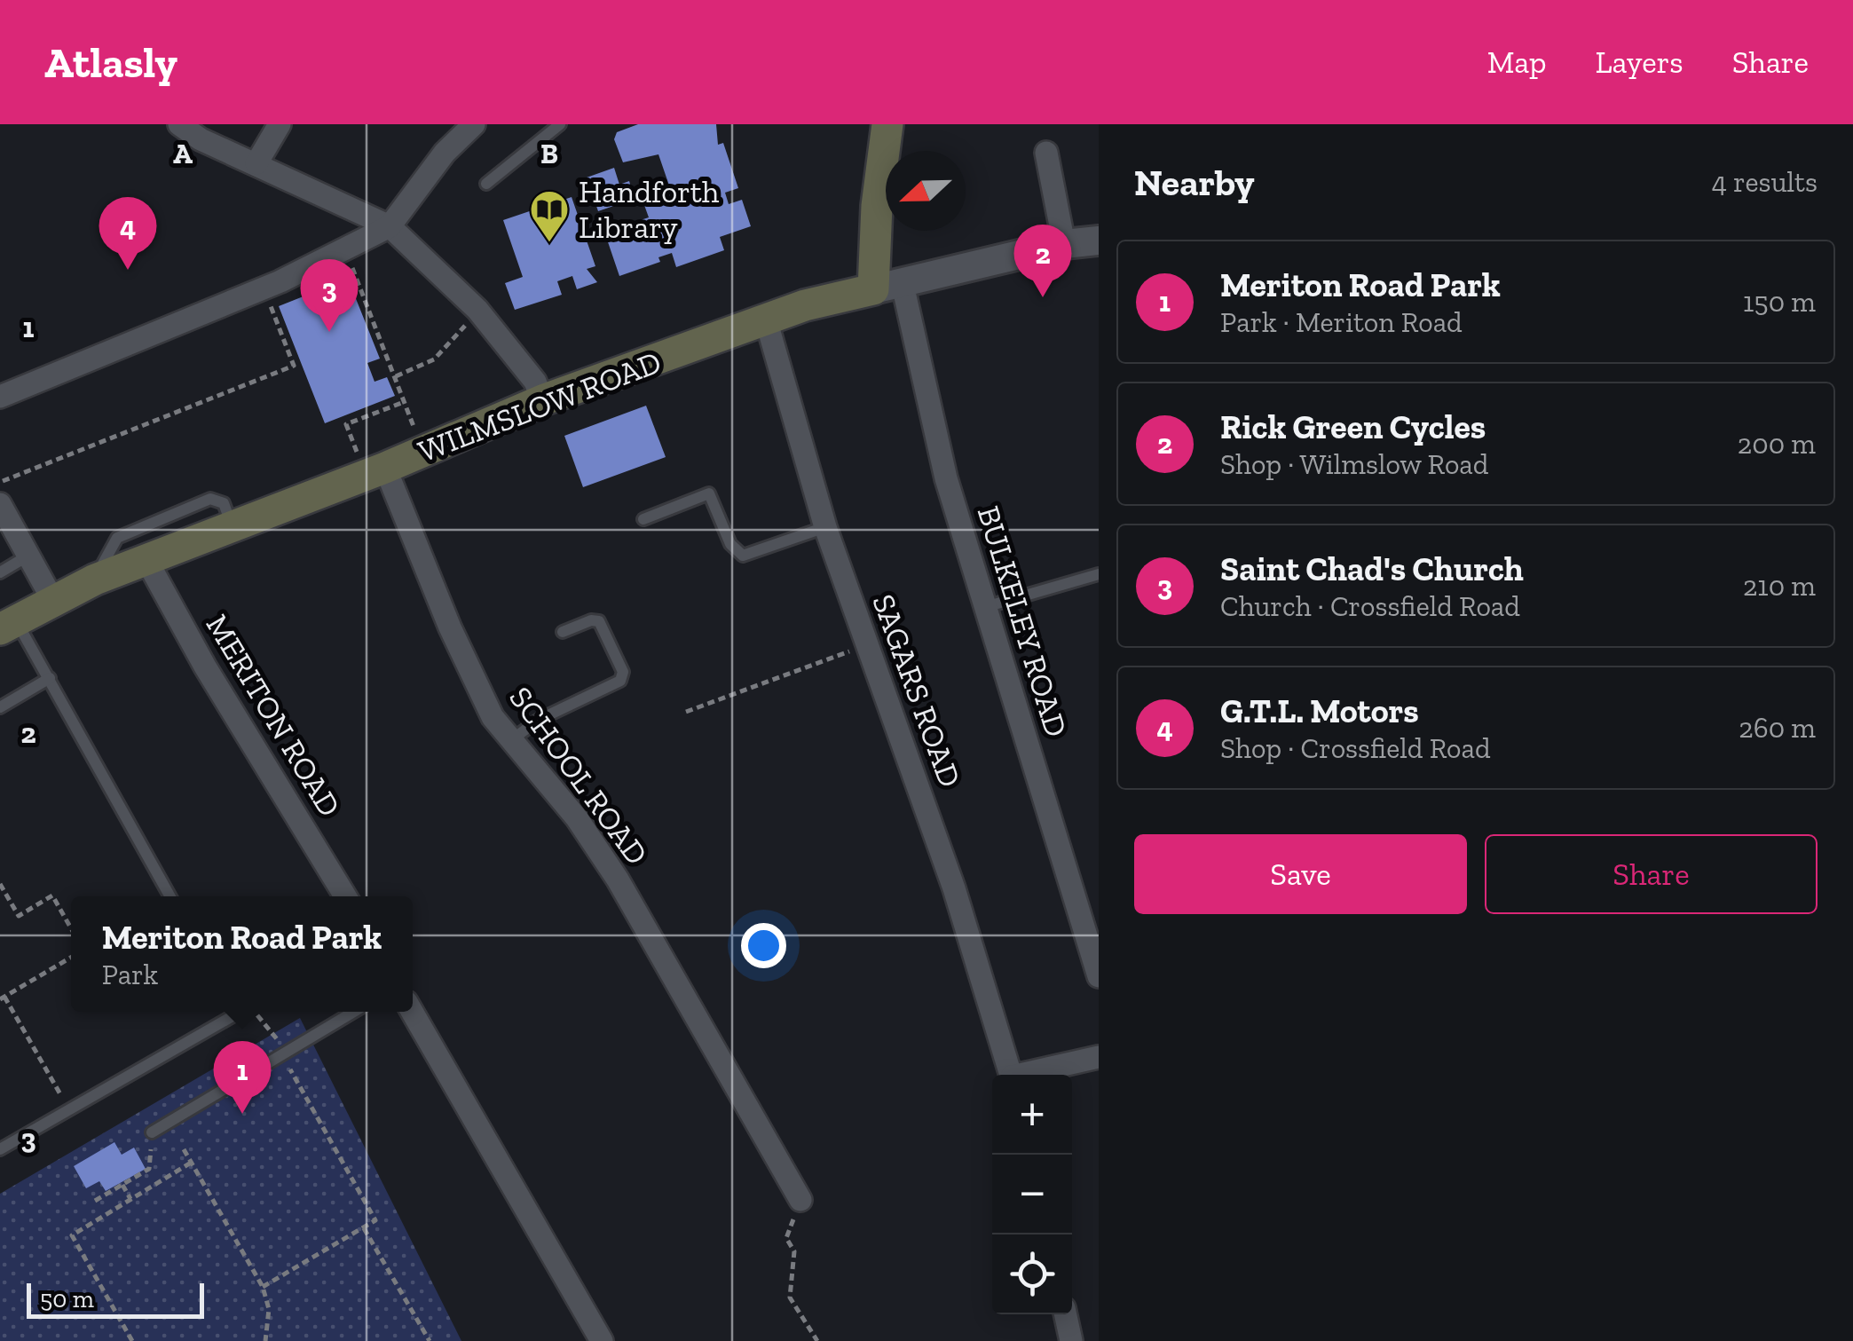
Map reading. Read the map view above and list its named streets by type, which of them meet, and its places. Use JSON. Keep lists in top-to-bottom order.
{
  "streets": {
    "main road": ["WILMSLOW ROAD"],
    "street": [
      "BULKELEY ROAD",
      "SAGARS ROAD",
      "MERITON ROAD",
      "SCHOOL ROAD"
    ]
  },
  "crossings": [
    ["WILMSLOW ROAD", "BULKELEY ROAD"],
    ["WILMSLOW ROAD", "SAGARS ROAD"],
    ["WILMSLOW ROAD", "MERITON ROAD"],
    ["WILMSLOW ROAD", "SCHOOL ROAD"]
  ],
  "places": {
    "library": ["Handforth Library"]
  },
  "scale_bar": "50 m",
  "north": "left",
  "page": {
    "header": "Atlasly",
    "nav": ["Map", "Layers", "Share"],
    "heading": ["Nearby", "4 results"],
    "pins": [
      "4",
      "2",
      "3",
      "1"
    ],
    "list": [
      {
        "mark": "1",
        "name": "Meriton Road Park",
        "note": "Park · Meriton Road",
        "value": "150 m"
      },
      {
        "mark": "2",
        "name": "Rick Green Cycles",
        "note": "Shop · Wilmslow Road",
        "value": "200 m"
      },
      {
        "mark": "3",
        "name": "Saint Chad's Church",
        "note": "Church · Crossfield Road",
        "value": "210 m"
      },
      {
        "mark": "4",
        "name": "G.T.L. Motors",
        "note": "Shop · Crossfield Road",
        "value": "260 m"
      }
    ],
    "buttons": ["Save", "Share"],
    "popup": ["Meriton Road Park", "Park"],
    "map_buttons": ["+", "−"],
    "scale": "50 m"
  },
  "grid": {
    "columns": ["A", "B"],
    "rows": ["1", "2", "3"]
  }
}
